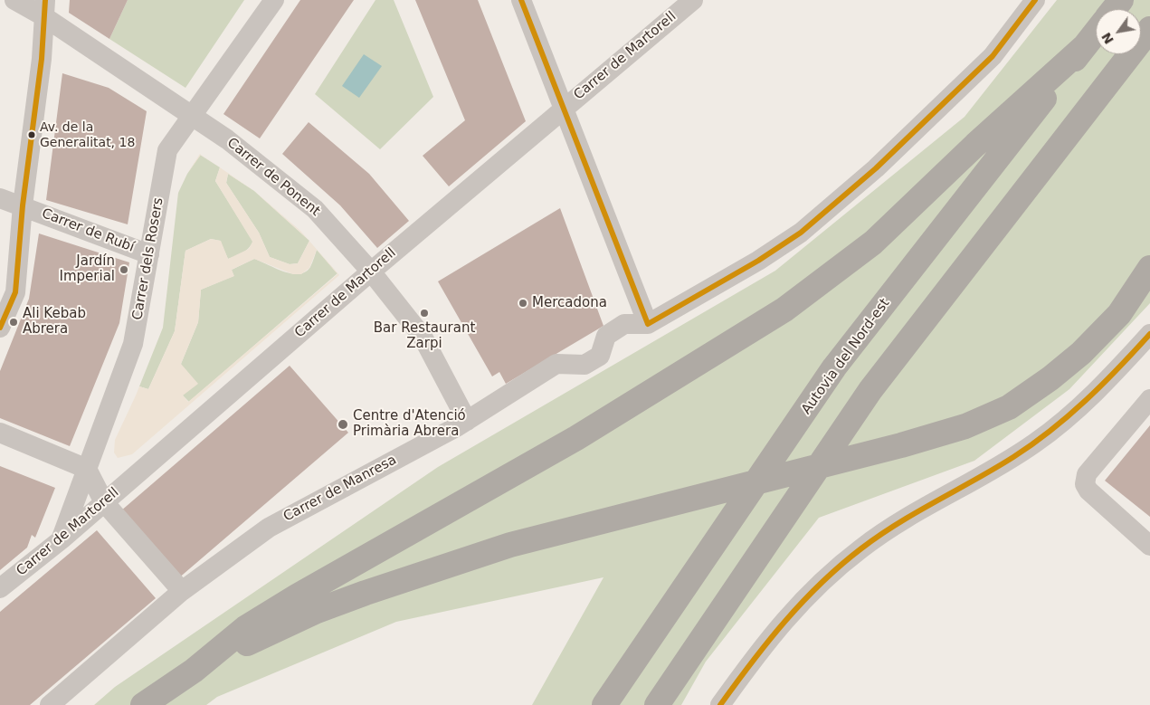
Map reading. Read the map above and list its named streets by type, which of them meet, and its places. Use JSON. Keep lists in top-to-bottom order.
{
  "streets": {
    "highway": ["Autovia del Nord-est"],
    "street": [
      "Carrer de Martorell",
      "Carrer de Ponent",
      "Carrer de Rubí",
      "Carrer dels Rosers",
      "Carrer de Manresa"
    ]
  },
  "crossings": [
    ["Carrer de Martorell", "Carrer de Ponent"],
    ["Carrer de Martorell", "Carrer dels Rosers"],
    ["Carrer de Ponent", "Carrer dels Rosers"],
    ["Carrer de Ponent", "Carrer de Manresa"],
    ["Carrer de Rubí", "Carrer dels Rosers"]
  ],
  "places": [
    "Av. de la Generalitat, 18",
    "Jardín Imperial",
    "Mercadona",
    "Bar Restaurant Zarpi",
    "Ali Kebab Abrera",
    "Centre d'Atenció Primària Abrera"
  ],
  "north": "bottom left"
}
